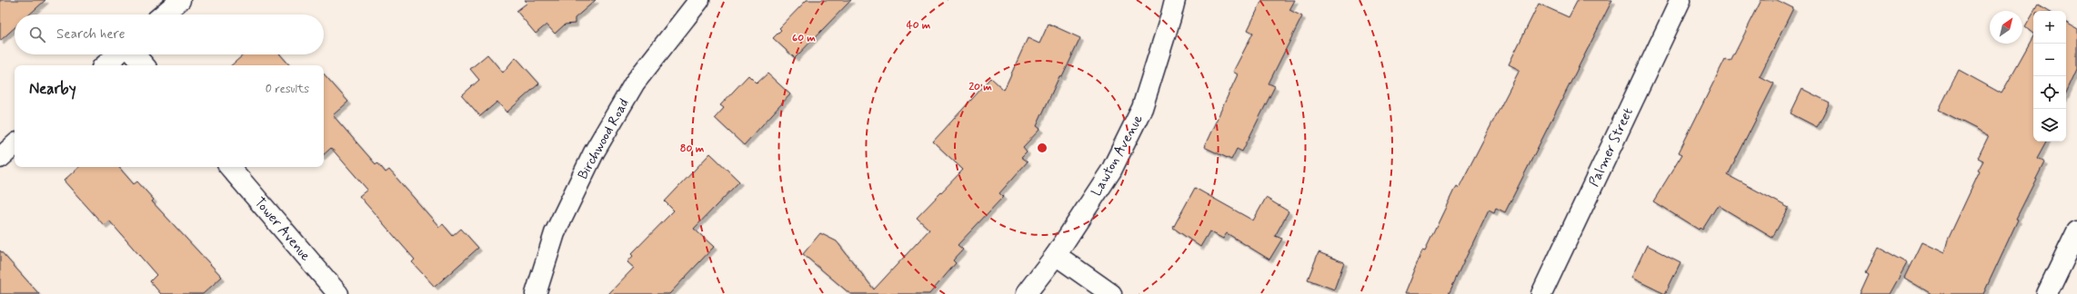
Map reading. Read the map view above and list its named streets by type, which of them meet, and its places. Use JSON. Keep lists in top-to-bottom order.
{
  "streets": {
    "street": [
      "Birchwood Road",
      "Palmer Street",
      "Lawton Avenue",
      "Tower Avenue"
    ]
  },
  "north": "top right",
  "page": {
    "map_buttons": ["+", "−"],
    "search": "Search here",
    "heading": ["Nearby", "0 results"]
  },
  "rings": [
    "40 m",
    "60 m",
    "20 m",
    "80 m"
  ]
}
